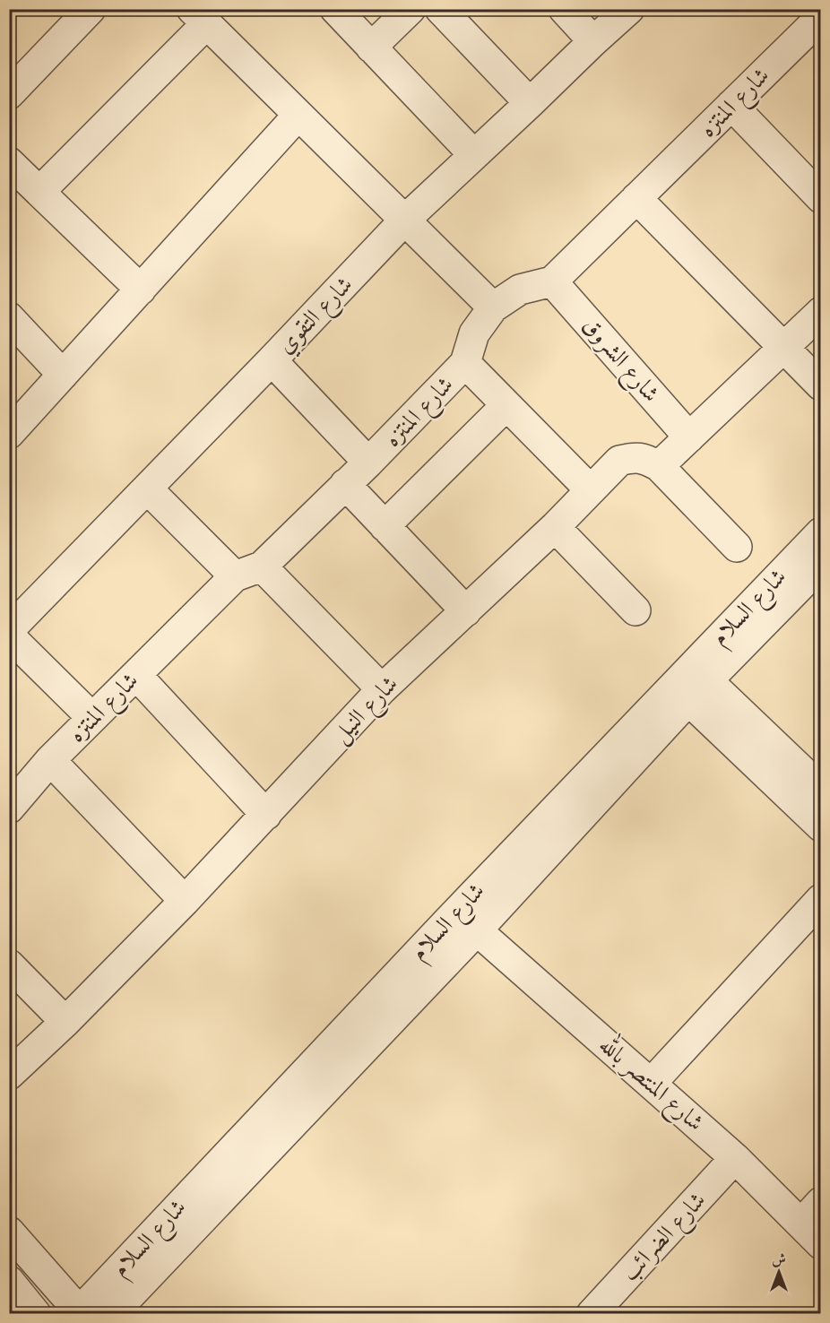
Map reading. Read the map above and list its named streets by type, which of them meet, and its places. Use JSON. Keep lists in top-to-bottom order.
{
  "streets": {
    "street": [
      "شارع المنتزه",
      "شارع التقوي",
      "شارع الشروق",
      "شارع السلام",
      "شارع النيل",
      "شارع المنتصر بالله",
      "شارع الضرائب"
    ]
  },
  "crossings": [
    ["شارع المنتزه", "شارع الشروق"],
    ["شارع السلام", "شارع المنتصر بالله"],
    ["شارع المنتصر بالله", "شارع الضرائب"]
  ],
  "north": "top"
}
